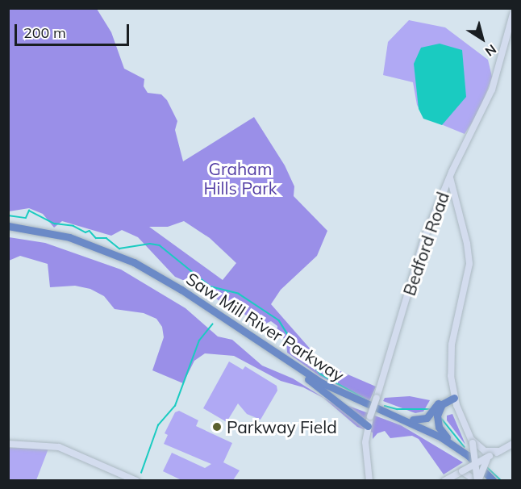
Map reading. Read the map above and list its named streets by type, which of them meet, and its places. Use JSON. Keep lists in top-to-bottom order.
{
  "streets": {
    "highway": ["Saw Mill River Parkway"],
    "main road": ["Bedford Road"]
  },
  "parks": ["Graham Hills Park"],
  "places": ["Parkway Field"],
  "scale_bar": "200 m",
  "north": "bottom right"
}
